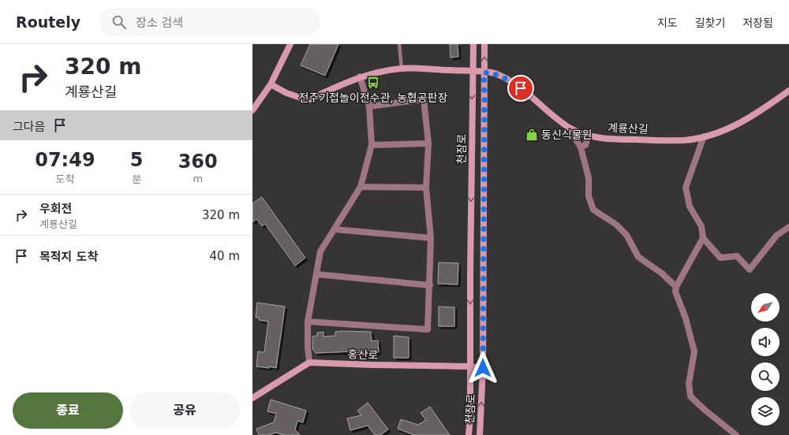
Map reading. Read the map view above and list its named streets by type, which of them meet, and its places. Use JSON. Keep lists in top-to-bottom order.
{
  "streets": {
    "street": ["계룡산길", "천잠로", "홍산로"]
  },
  "crossings": [
    ["계룡산길", "천잠로"],
    ["천잠로", "홍산로"]
  ],
  "places": {
    "bus stop": ["전주기접놀이전수관, 농협공판장"],
    "shop": ["동신식물원"]
  },
  "north": "bottom left",
  "page": {
    "header": "Routely",
    "search": "장소 검색",
    "nav": ["지도", "길찾기", "저장됨"],
    "turn": ["320 m", "계룡산길"],
    "then": "그다음",
    "eta": [
      "07:49",
      "도착",
      "5",
      "분",
      "360",
      "m"
    ],
    "list": [
      {
        "name": "우회전",
        "note": "계룡산길",
        "value": "320 m"
      },
      {
        "name": "목적지 도착",
        "value": "40 m"
      }
    ],
    "buttons": ["종료", "공유"]
  }
}
